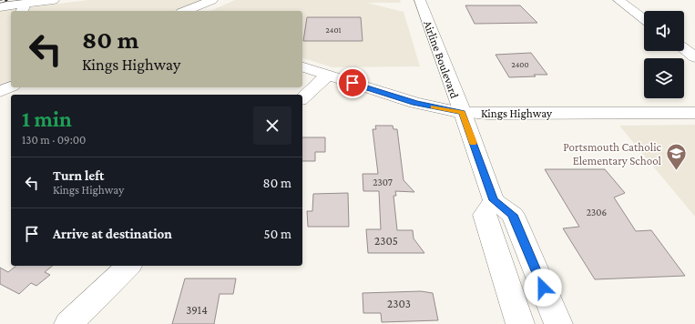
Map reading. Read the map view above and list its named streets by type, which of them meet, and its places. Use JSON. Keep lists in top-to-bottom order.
{
  "streets": {
    "main road": ["Airline Boulevard", "Kings Highway"]
  },
  "crossings": [
    ["Airline Boulevard", "Kings Highway"]
  ],
  "places": {
    "school or university": ["Portsmouth Catholic Elementary School"]
  },
  "house_numbers": [
    "2401",
    "2400",
    "2307",
    "2306",
    "2305",
    "2303",
    "3914"
  ],
  "page": {
    "turn": ["80 m", "Kings Highway"],
    "heading": ["1 min", "130 m · 09:00"],
    "list": [
      {
        "name": "Turn left",
        "note": "Kings Highway",
        "value": "80 m"
      },
      {
        "name": "Arrive at destination",
        "value": "50 m"
      }
    ]
  }
}
